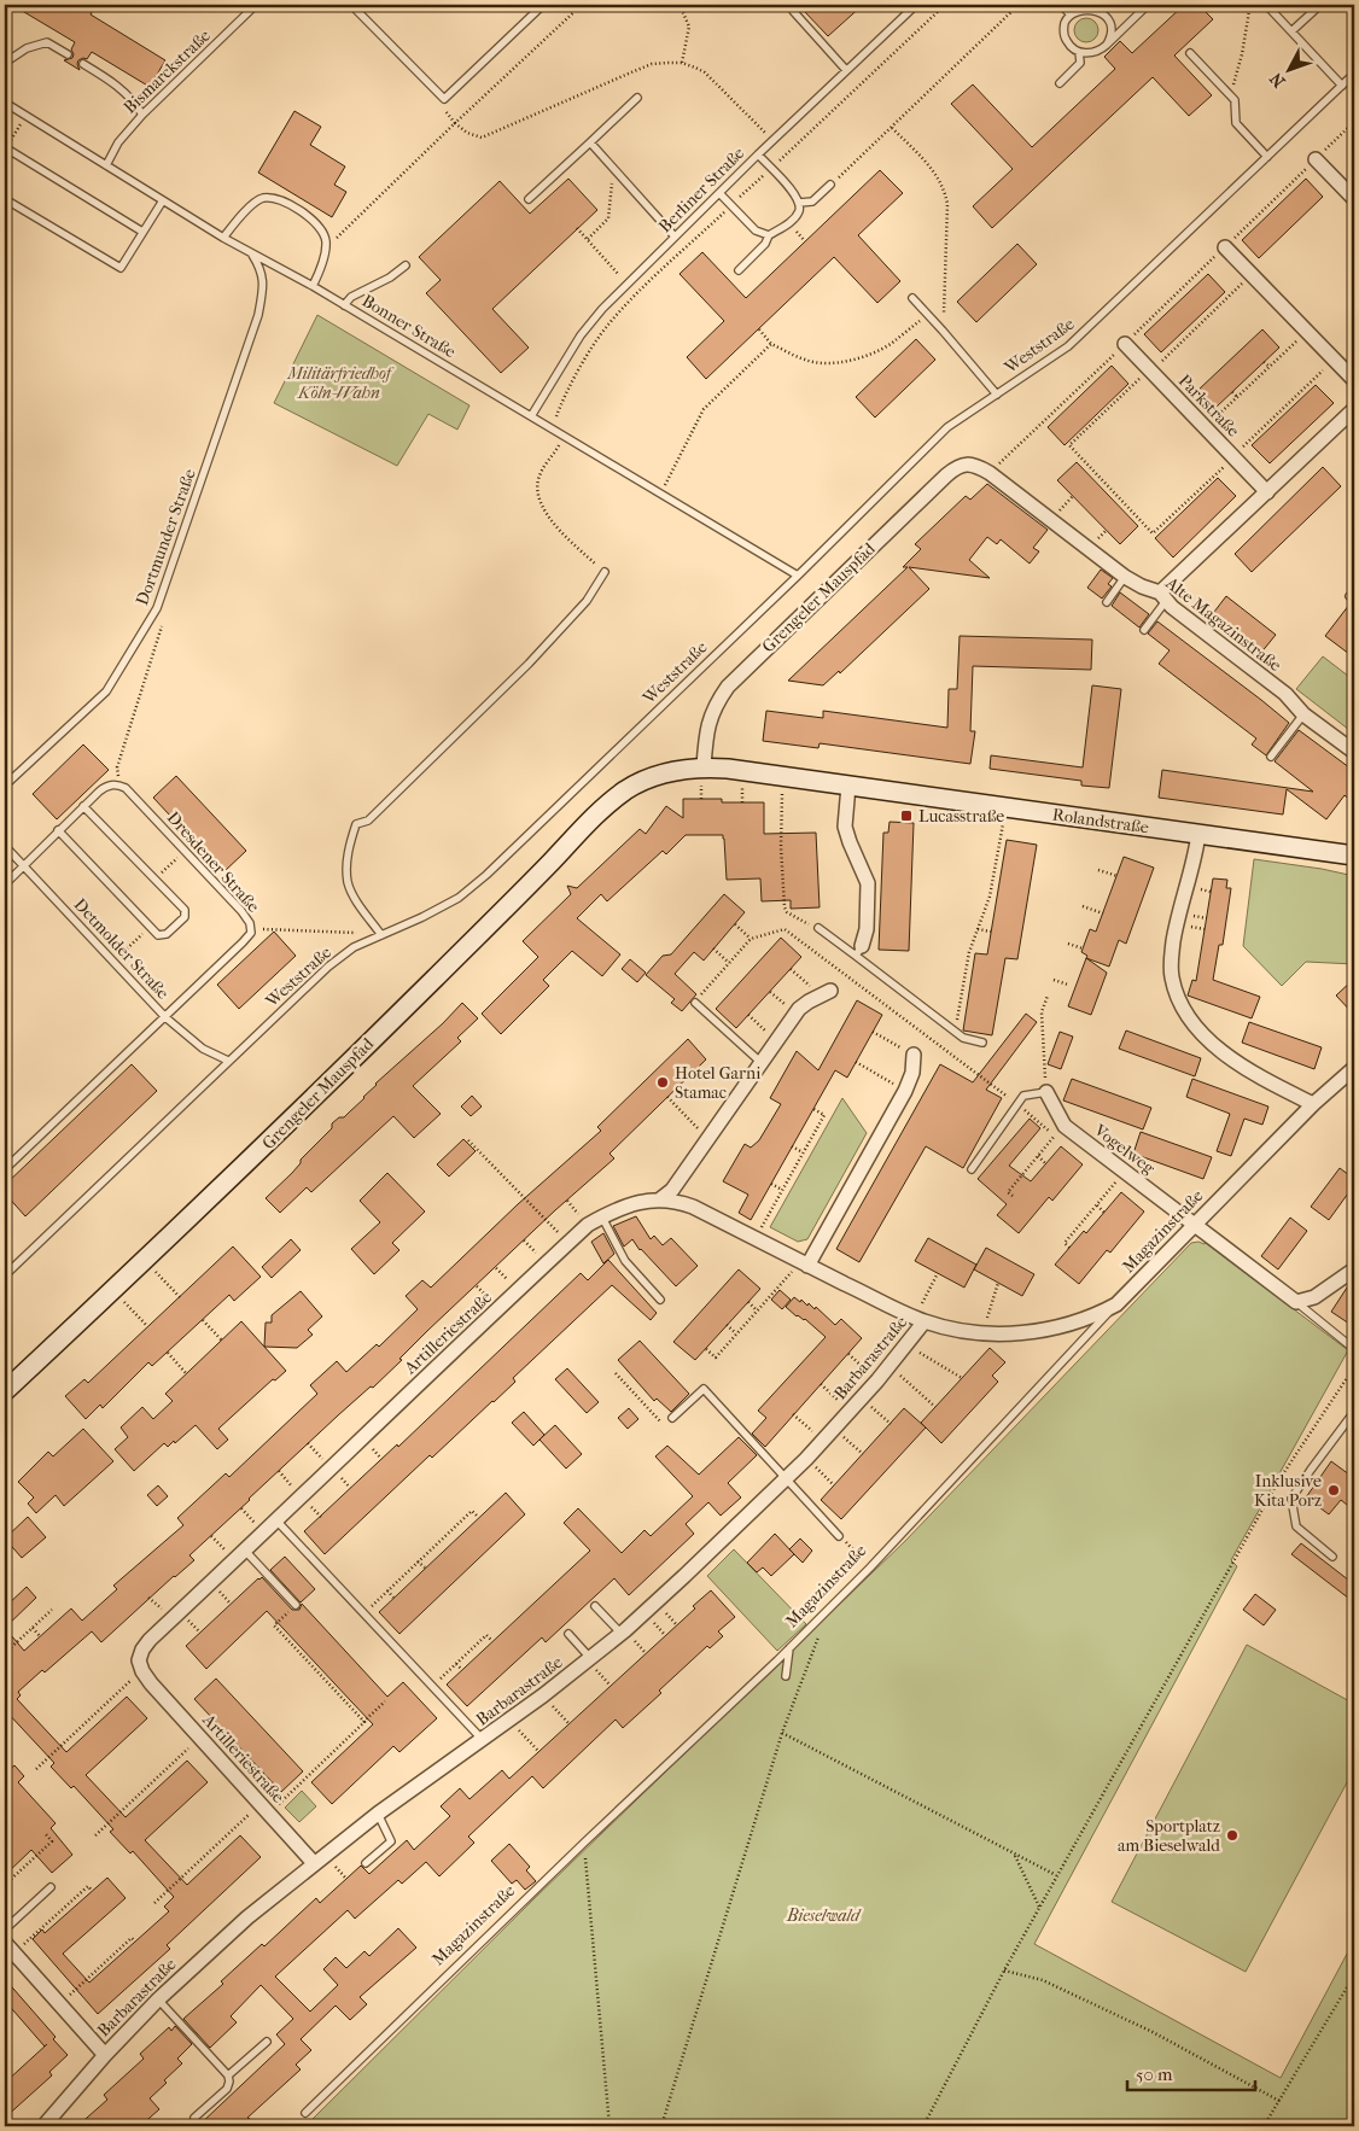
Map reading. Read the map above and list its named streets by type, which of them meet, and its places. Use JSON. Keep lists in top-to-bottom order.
{
  "streets": {
    "main road": ["Grengeler Mauspfad", "Rolandstraße"],
    "street": [
      "Parkstraße",
      "Alte Magazinstraße",
      "Vogelweg",
      "Magazinstraße",
      "Artilleriestraße",
      "Barbarastraße"
    ],
    "lane": [
      "Bismarckstraße",
      "Berliner Straße",
      "Bonner Straße",
      "Weststraße",
      "Dortmunder Straße",
      "Dresdener Straße",
      "Detmolder Straße"
    ]
  },
  "crossings": [
    ["Bismarckstraße", "Bonner Straße"],
    ["Berliner Straße", "Bonner Straße"],
    ["Bonner Straße", "Weststraße"],
    ["Bonner Straße", "Dortmunder Straße"],
    ["Weststraße", "Detmolder Straße"],
    ["Grengeler Mauspfad", "Alte Magazinstraße"],
    ["Grengeler Mauspfad", "Rolandstraße"],
    ["Dresdener Straße", "Detmolder Straße"],
    ["Vogelweg", "Magazinstraße"],
    ["Magazinstraße", "Artilleriestraße"],
    ["Artilleriestraße", "Barbarastraße"]
  ],
  "parks": ["Militärfriedhof Köln-Wahn", "Bieselwald"],
  "places": {
    "transit": ["Lucasstraße"],
    "other": ["Hotel Garni Stamac", "Inklusive Kita Porz", "Sportplatz am Bieselwald"]
  },
  "scale_bar": "50 m",
  "north": "bottom left"
}
